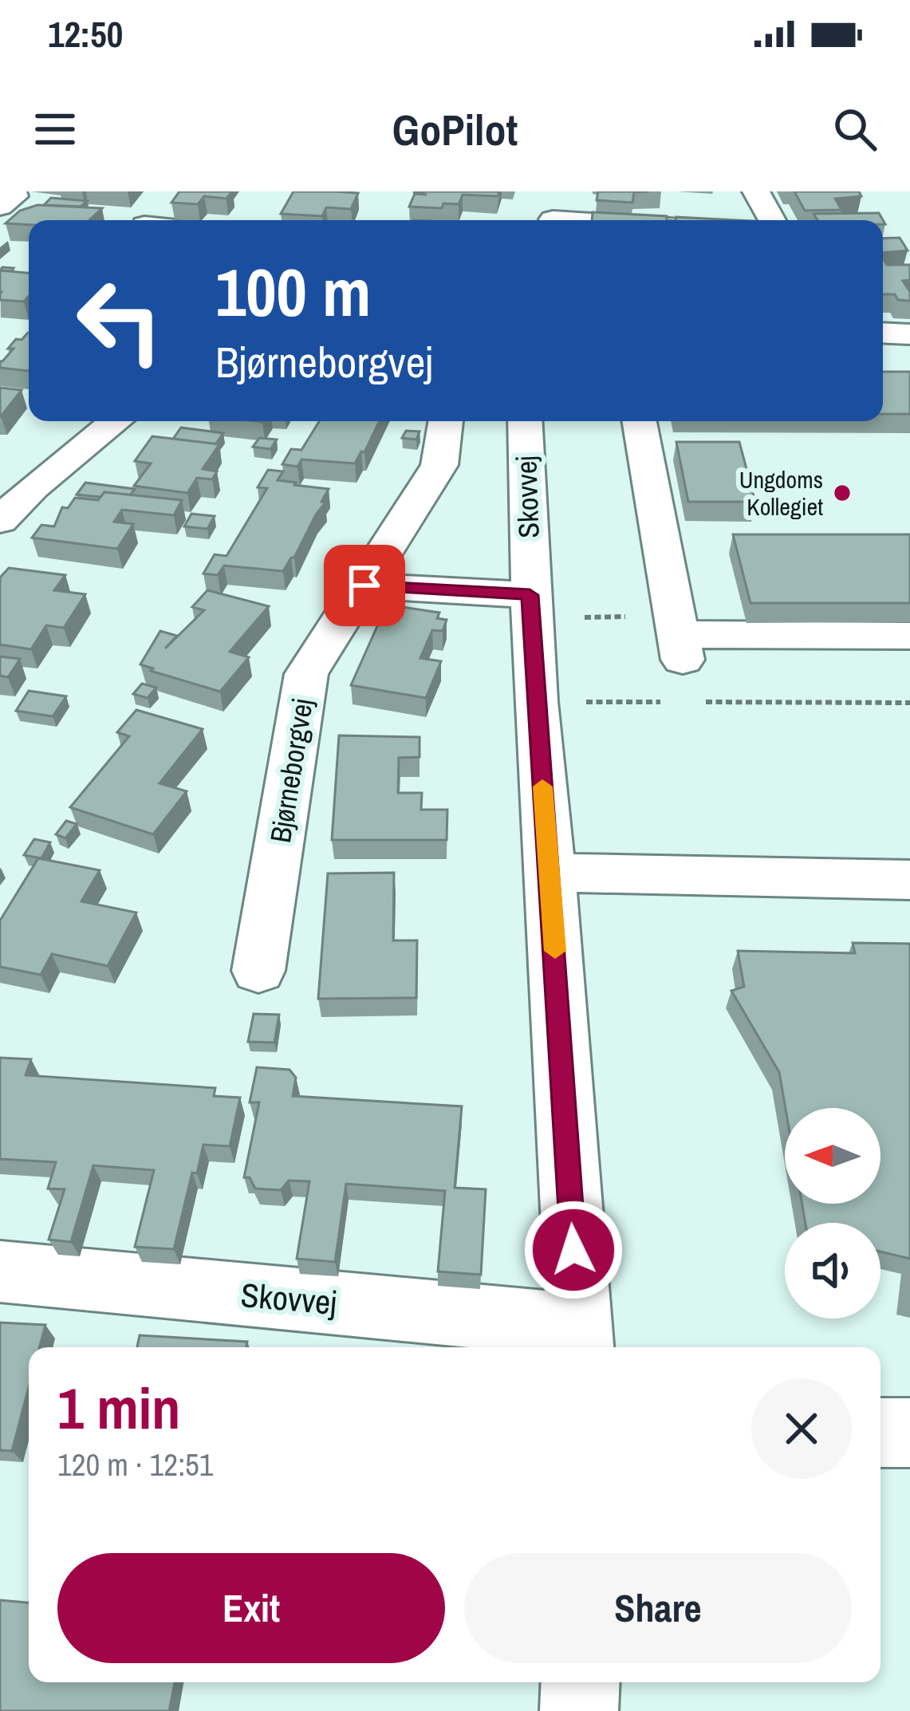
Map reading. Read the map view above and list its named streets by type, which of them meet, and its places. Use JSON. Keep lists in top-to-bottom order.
{
  "streets": {
    "street": ["Skovvej", "Bjørneborgvej"]
  },
  "places": ["Ungdoms Kollegiet"],
  "north": "left",
  "page": {
    "status": "12:50",
    "header": "GoPilot",
    "turn": ["100 m", "Bjørneborgvej"],
    "heading": ["1 min", "120 m · 12:51"],
    "buttons": ["Exit", "Share"]
  }
}
